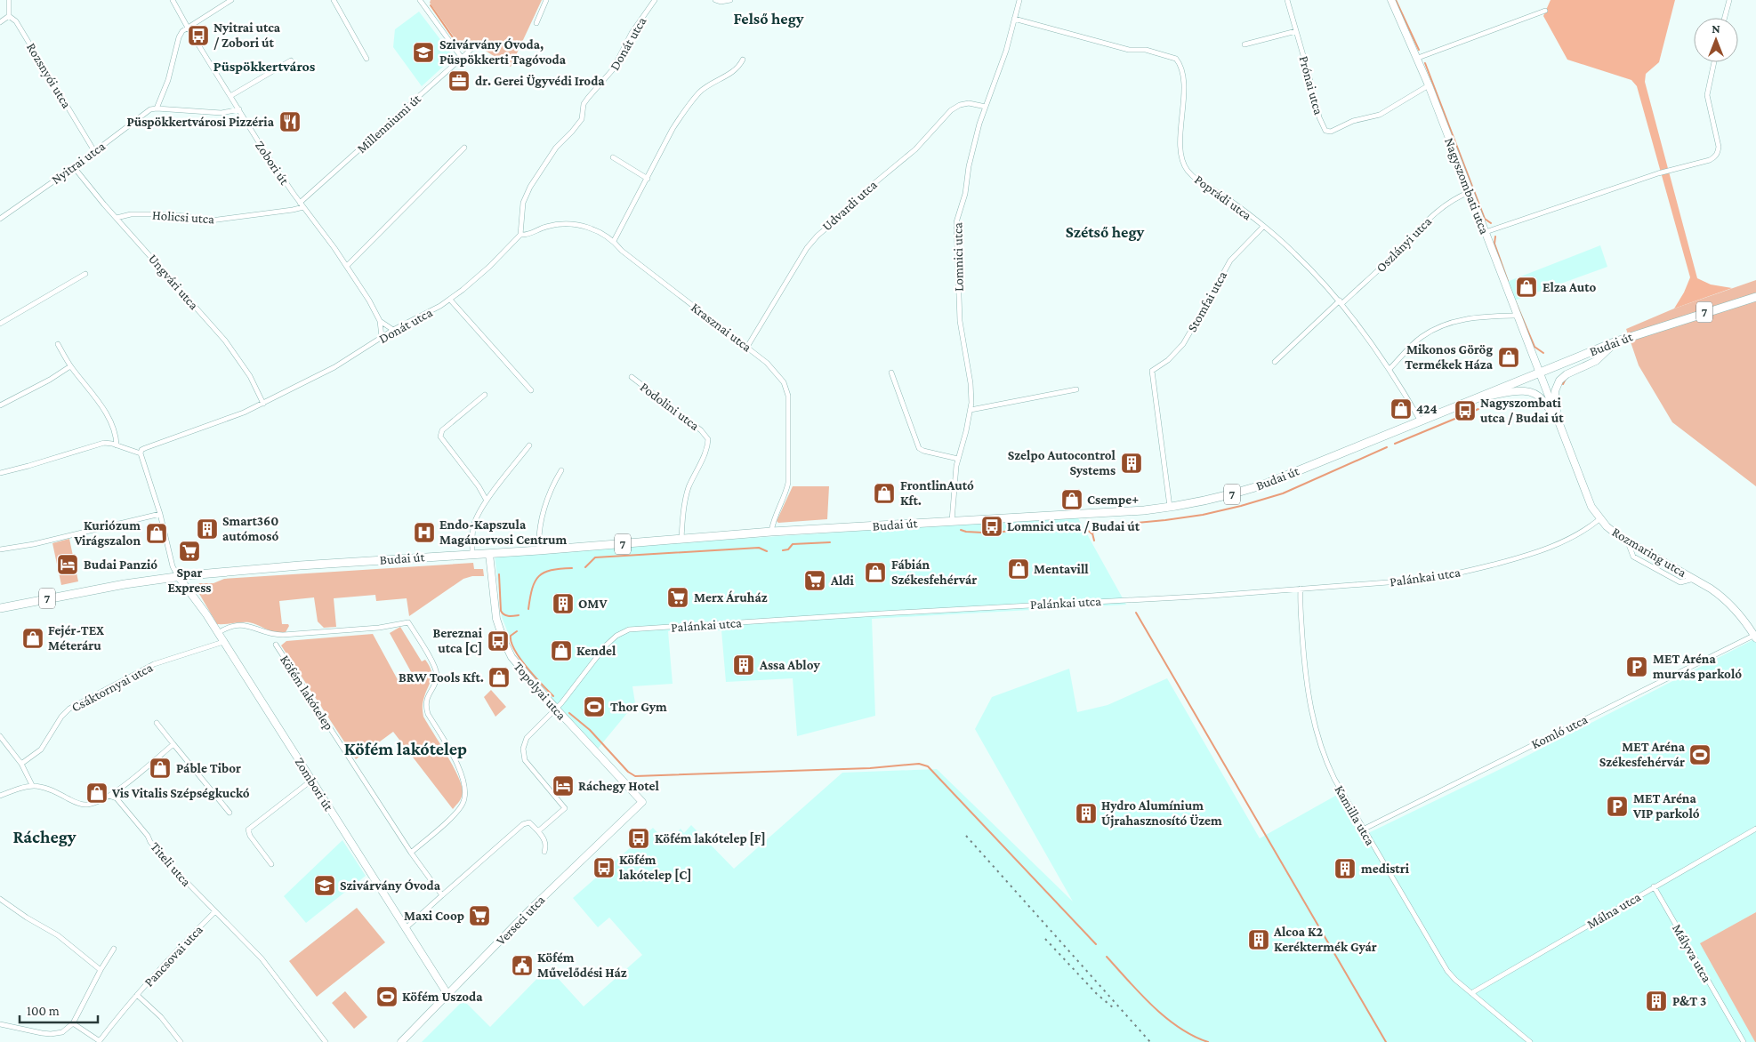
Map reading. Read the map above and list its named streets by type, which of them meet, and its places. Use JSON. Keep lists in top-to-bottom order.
{
  "streets": {
    "main road": ["7", "Budai út"],
    "street": [
      "Donát utca",
      "Rozsnyói utca",
      "Prónai utca",
      "Millenniumi út",
      "Nyitrai utca",
      "Zobori út",
      "Nagyszombati utca",
      "Poprádi utca",
      "Udvardi utca",
      "Holicsi utca",
      "Oszlányi utca",
      "Lomnici utca",
      "Ungvári utca",
      "Stomfai utca",
      "Krasznai utca",
      "Podolini utca",
      "Rozmaring utca",
      "Palánkai utca",
      "Csáktornyai utca",
      "Topolyai utca",
      "Köfém lakótelep",
      "Komló utca",
      "Zombori út",
      "Kamilla utca",
      "Titeli utca",
      "Málna utca",
      "Verseci utca",
      "Mályva utca",
      "Pancsovai utca"
    ]
  },
  "crossings": [
    ["Donát utca", "Zobori út"],
    ["Donát utca", "Ungvári utca"],
    ["Donát utca", "Krasznai utca"],
    ["Rozsnyói utca", "Nyitrai utca"],
    ["Prónai utca", "Nagyszombati utca"],
    ["Millenniumi út", "Zobori út"],
    ["Millenniumi út", "Holicsi utca"],
    ["Nyitrai utca", "Ungvári utca"],
    ["Zobori út", "Holicsi utca"],
    ["Nagyszombati utca", "Oszlányi utca"],
    ["Nagyszombati utca", "Budai út"],
    ["Nagyszombati utca", "Rozmaring utca"],
    ["Poprádi utca", "Oszlányi utca"],
    ["Poprádi utca", "Lomnici utca"],
    ["Poprádi utca", "Stomfai utca"],
    ["Poprádi utca", "Budai út"],
    ["Udvardi utca", "Lomnici utca"],
    ["Udvardi utca", "Krasznai utca"],
    ["Holicsi utca", "Ungvári utca"],
    ["Lomnici utca", "Budai út"],
    ["Stomfai utca", "Budai út"],
    ["Krasznai utca", "Budai út"],
    ["Budai út", "Podolini utca"],
    ["Budai út", "Rozmaring utca"],
    ["Budai út", "Topolyai utca"],
    ["Budai út", "Zombori út"],
    ["Rozmaring utca", "Palánkai utca"],
    ["Rozmaring utca", "Komló utca"],
    ["Palánkai utca", "Topolyai utca"],
    ["Palánkai utca", "Kamilla utca"],
    ["Csáktornyai utca", "Zombori út"],
    ["Topolyai utca", "Verseci utca"],
    ["Komló utca", "Kamilla utca"],
    ["Zombori út", "Verseci utca"],
    ["Kamilla utca", "Málna utca"],
    ["Titeli utca", "Pancsovai utca"],
    ["Málna utca", "Mályva utca"]
  ],
  "districts": [
    "Felső hegy",
    "Püspökkertváros",
    "Szétső hegy",
    "Köfém lakótelep",
    "Ráchegy"
  ],
  "places": {
    "bus stop": [
      "Nyitrai utca / Zobori út",
      "Nagyszombati utca / Budai út",
      "Lomnici utca / Budai út",
      "Bereznai utca [C]",
      "Köfém lakótelep [F]",
      "Köfém lakótelep [C]"
    ],
    "school or university": ["Szivárvány Óvoda, Püspökkerti Tagóvoda", "Szivárvány Óvoda"],
    "office": ["dr. Gerei Ügyvédi Iroda"],
    "restaurant": ["Püspökkertvárosi Pizzéria"],
    "shop": [
      "Elza Auto",
      "Mikonos Görög Termékek Háza",
      "424",
      "FrontlinAutó Kft.",
      "Csempe+",
      "Kuriózum Virágszalon",
      "Mentavill",
      "Fábián Székesfehérvár",
      "Fejér-TEX Méteráru",
      "Kendel",
      "BRW Tools Kft.",
      "Páble Tibor",
      "Vis Vitalis Szépségkuckó"
    ],
    "building": [
      "Szelpo Autocontrol Systems",
      "Smart360 autómosó",
      "OMV",
      "Assa Abloy",
      "Hydro Alumínium Újrahasznosító Üzem",
      "medistri",
      "Alcoa K2 Keréktermék Gyár",
      "P&T 3"
    ],
    "hospital": ["Endo-Kapszula Magánorvosi Centrum"],
    "supermarket": [
      "Spar Express",
      "Aldi",
      "Merx Áruház",
      "Maxi Coop"
    ],
    "hotel": ["Budai Panzió", "Ráchegy Hotel"],
    "parking": ["MET Aréna murvás parkoló", "MET Aréna VIP parkoló"],
    "sports": ["Thor Gym", "MET Aréna Székesfehérvár", "Köfém Uszoda"],
    "public building": ["Köfém Művelődési Ház"]
  },
  "scale_bar": "100 m",
  "north": "top"
}
